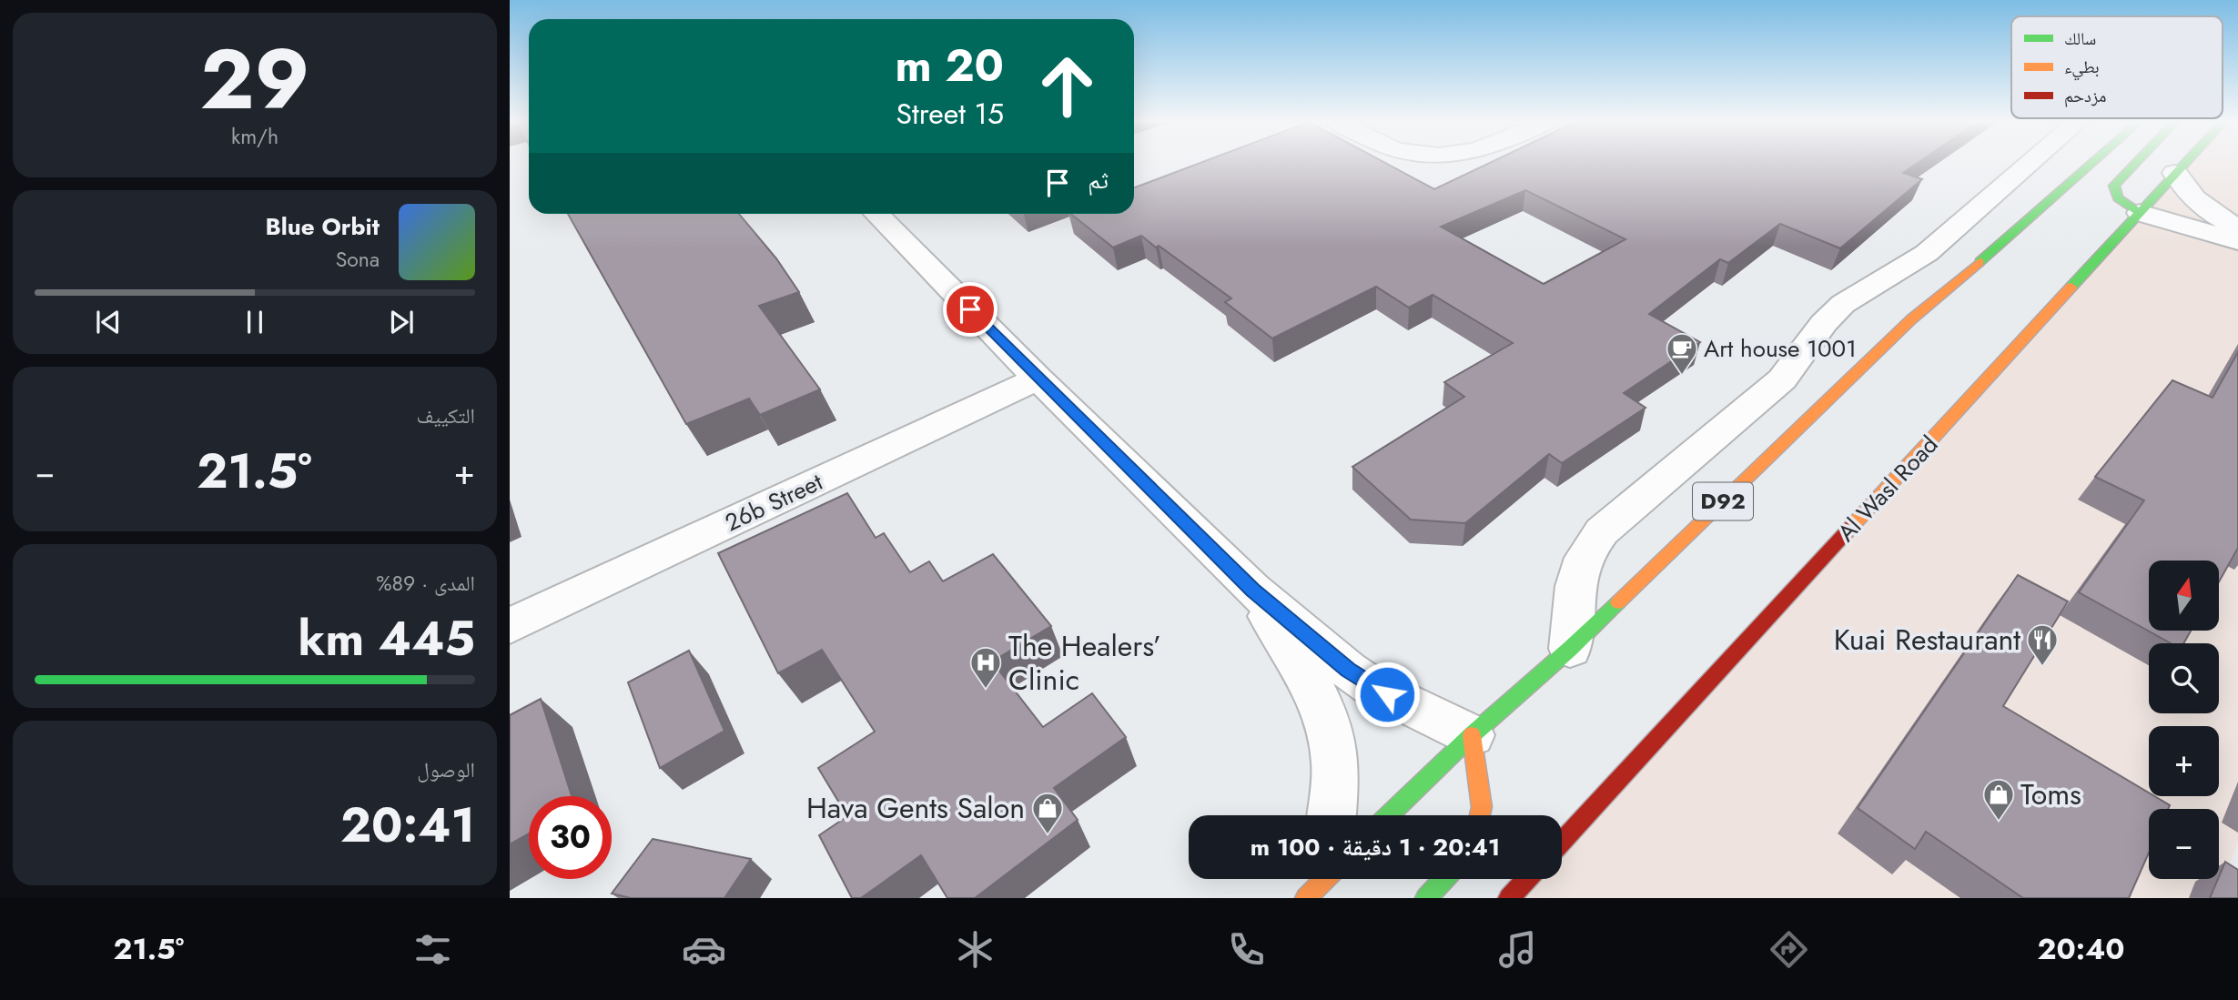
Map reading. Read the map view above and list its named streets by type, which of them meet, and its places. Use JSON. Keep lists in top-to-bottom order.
{
  "streets": {
    "main road": ["Al Wasl Road", "D92"],
    "street": ["26b Street"]
  },
  "places": {
    "cafe": ["Art house 1001"],
    "restaurant": ["Kuai Restaurant"],
    "hospital": ["The Healers’ Clinic"],
    "shop": ["Toms", "Hava Gents Salon"]
  },
  "legend": ["سالك", "بطيء", "مزدحم"],
  "north": "top",
  "page": {
    "tile": [
      ["29", "km/h"],
      "التكييف",
      ["المدى · 89%", "445 km"],
      ["الوصول", "20:41"]
    ],
    "turn": ["20 m", "15 Street"],
    "then": "ثم",
    "song": ["Blue Orbit", "Sona"],
    "heat": ["−", "21.5°", "+"],
    "map_buttons": ["+", "−"],
    "limit": "30",
    "trip": "20:41 · 1 دقيقة · 100 m",
    "tabs": ["20:40", "21.5°"]
  }
}
